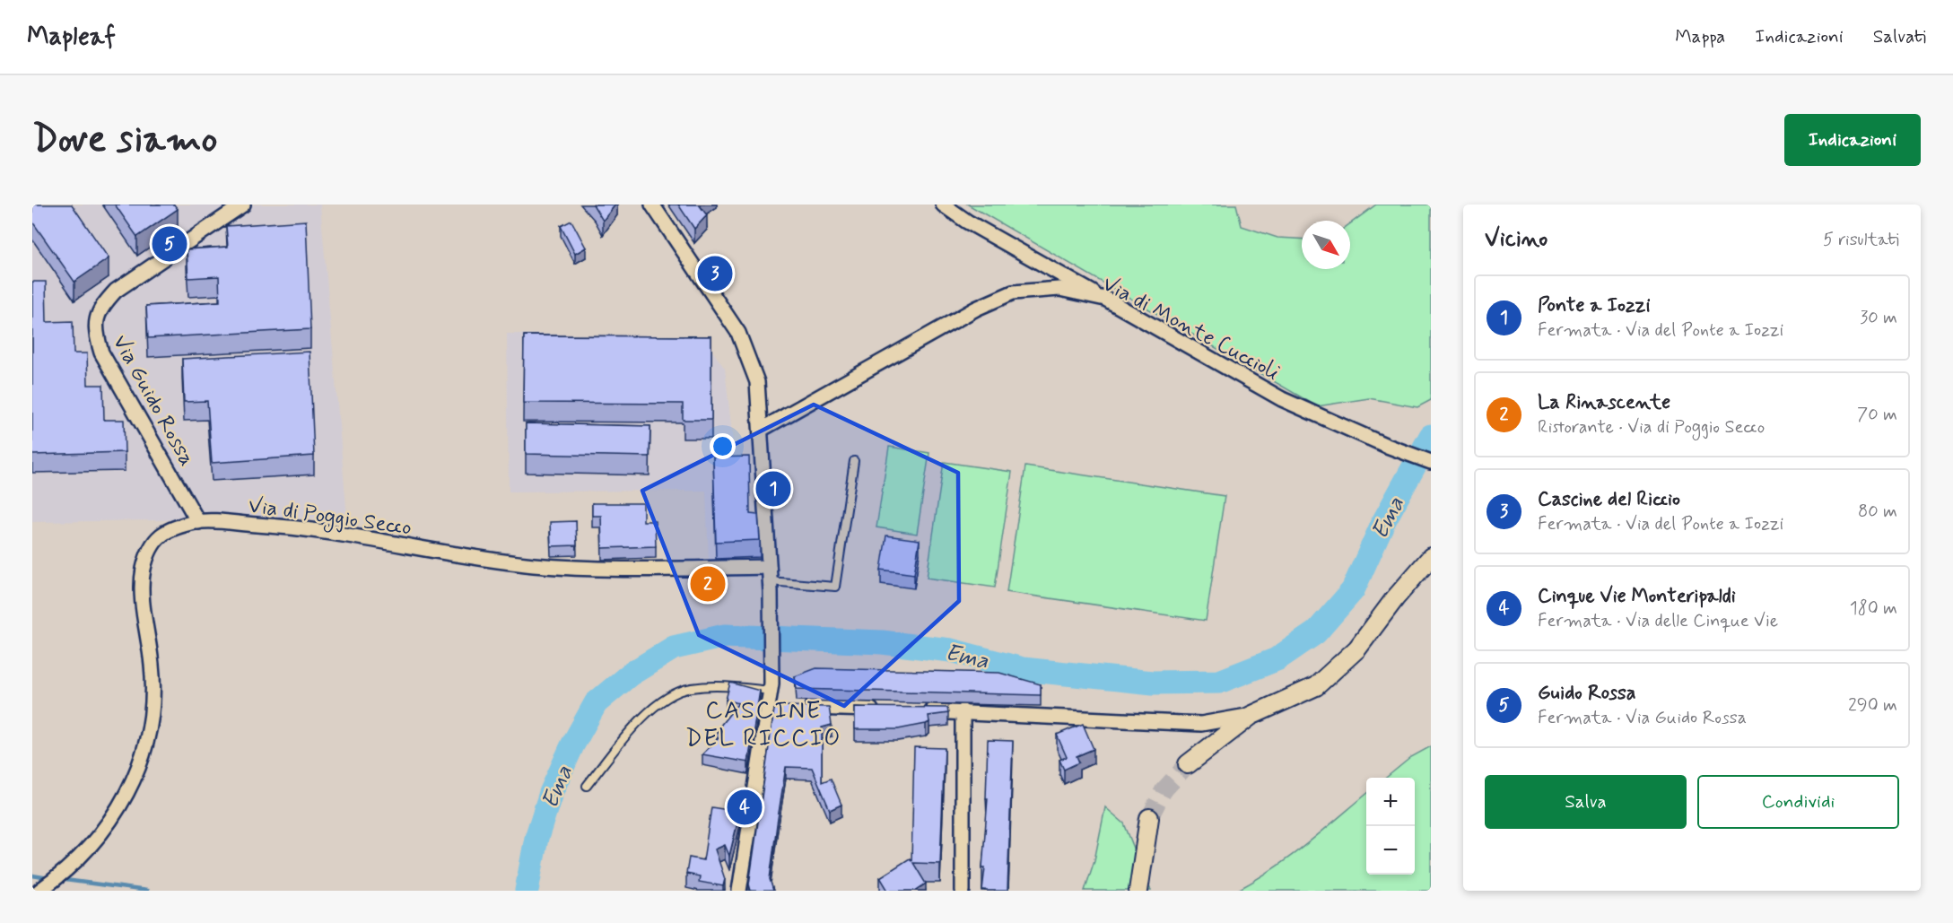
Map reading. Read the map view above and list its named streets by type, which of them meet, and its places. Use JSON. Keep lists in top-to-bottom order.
{
  "streets": {
    "street": ["Via di Monte Cuccioli", "Via Guido Rossa", "Via di Poggio Secco"]
  },
  "crossings": [
    ["Via Guido Rossa", "Via di Poggio Secco"]
  ],
  "districts": ["CASCINE DEL RICCIO"],
  "water": ["Ema"],
  "north": "bottom right",
  "page": {
    "header": "Mapleaf",
    "nav": ["Mappa", "Indicazioni", "Salvati"],
    "buttons": [
      "Indicazioni",
      ["Salva", "Condividi"]
    ],
    "title": "Dove siamo",
    "heading": ["Vicino", "5 risultati"],
    "pins": [
      "5",
      "3",
      "1",
      "2",
      "4"
    ],
    "list": [
      {
        "mark": "1",
        "name": "Ponte a Iozzi",
        "note": "Fermata · Via del Ponte a Iozzi",
        "value": "30 m"
      },
      {
        "mark": "2",
        "name": "La Rinascente",
        "note": "Ristorante · Via di Poggio Secco",
        "value": "70 m"
      },
      {
        "mark": "3",
        "name": "Cascine del Riccio",
        "note": "Fermata · Via del Ponte a Iozzi",
        "value": "80 m"
      },
      {
        "mark": "4",
        "name": "Cinque Vie Monteripaldi",
        "note": "Fermata · Via delle Cinque Vie",
        "value": "180 m"
      },
      {
        "mark": "5",
        "name": "Guido Rossa",
        "note": "Fermata · Via Guido Rossa",
        "value": "290 m"
      }
    ],
    "map_buttons": ["+", "−"]
  }
}
